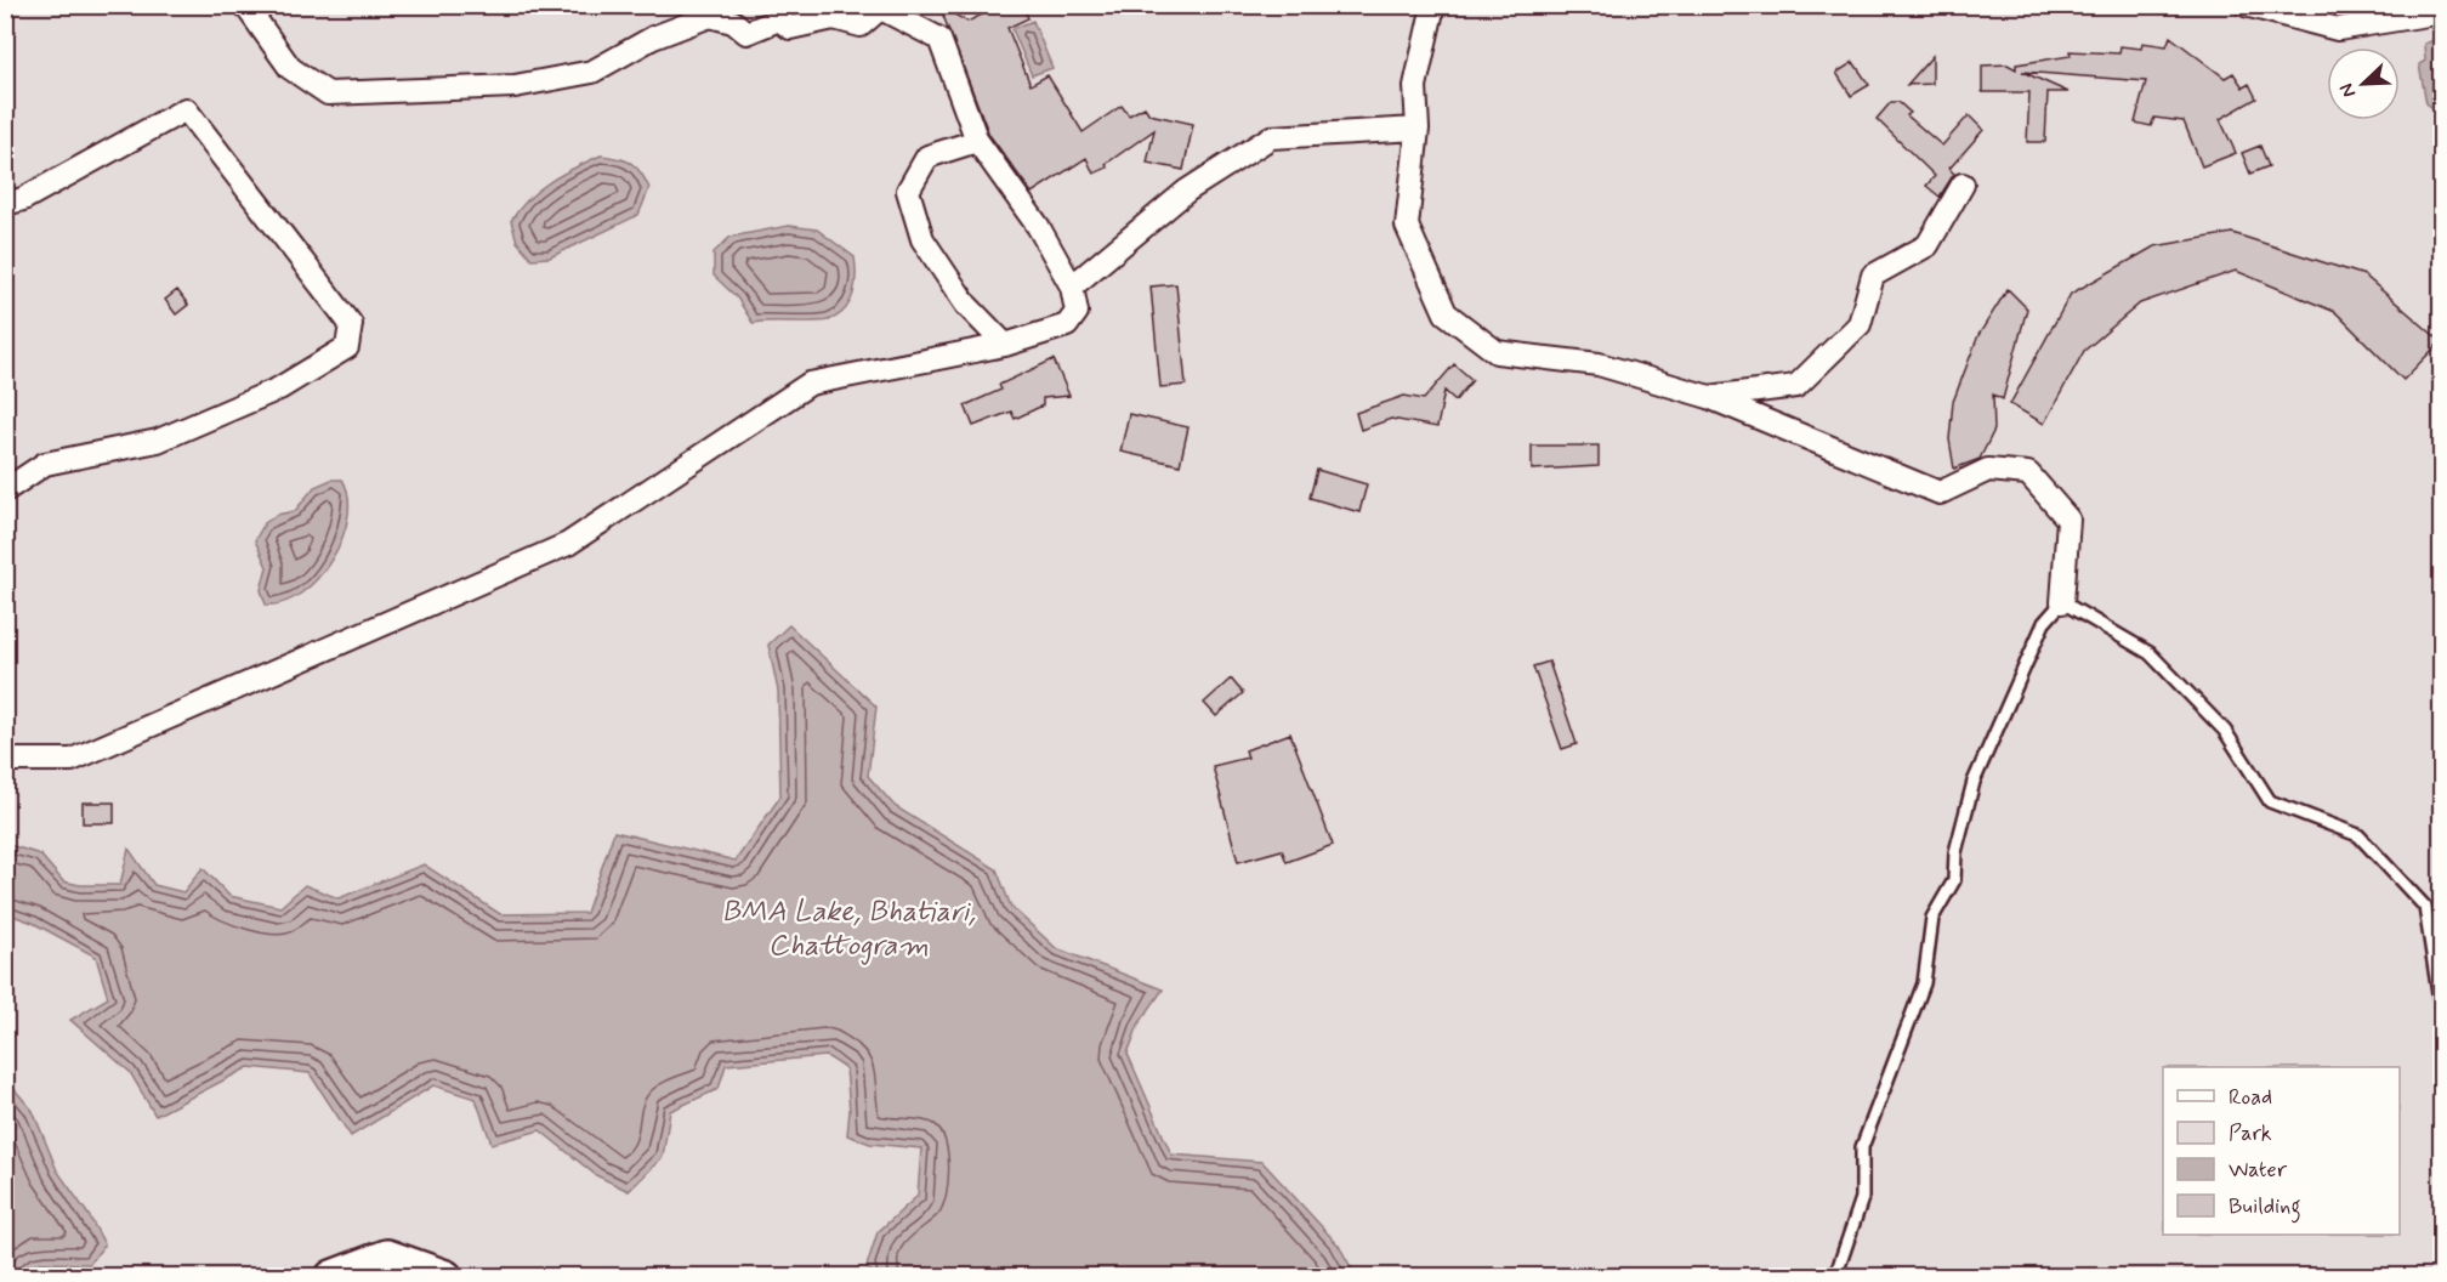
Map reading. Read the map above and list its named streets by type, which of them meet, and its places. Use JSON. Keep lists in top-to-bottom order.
{
  "water": ["BMA Lake, Bhatiari, Chattogram"],
  "legend": [
    "Road",
    "Park",
    "Water",
    "Building"
  ],
  "north": "bottom left"
}
